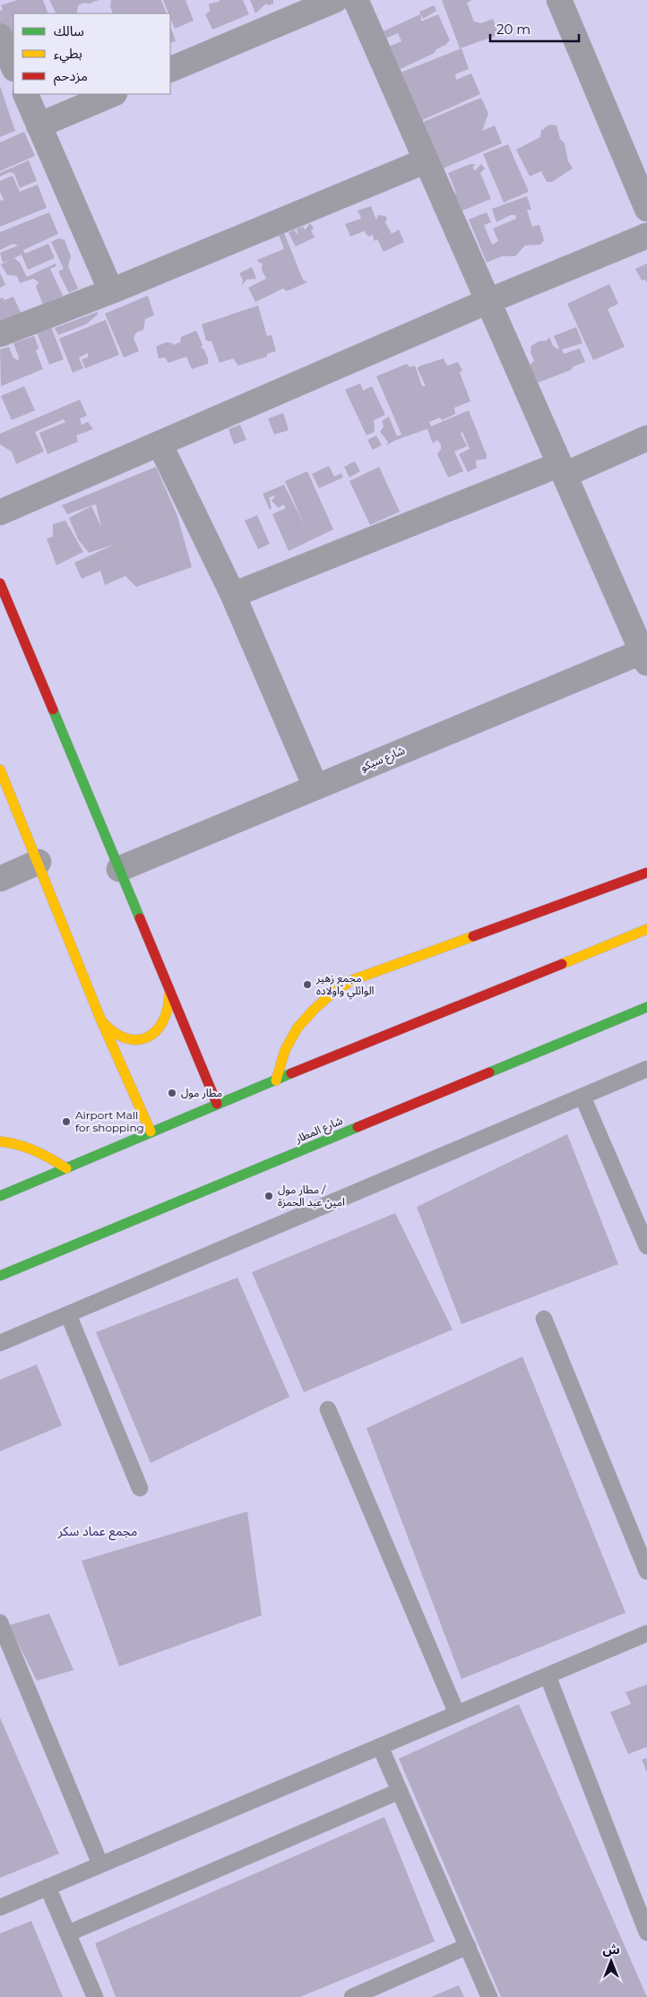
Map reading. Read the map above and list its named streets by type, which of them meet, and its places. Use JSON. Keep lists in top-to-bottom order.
{
  "streets": {
    "street": ["شارع سيكو", "شارع المطار"]
  },
  "districts": ["مجمع عماد سكر"],
  "places": [
    "مجمع زهير الوائلي واولاده",
    "مطار مول",
    "Airport Mall for shopping",
    "مطار مول / امين عبد الحمزة"
  ],
  "legend": ["سالك", "بطيء", "مزدحم"],
  "scale_bar": "20 m",
  "north": "top"
}
